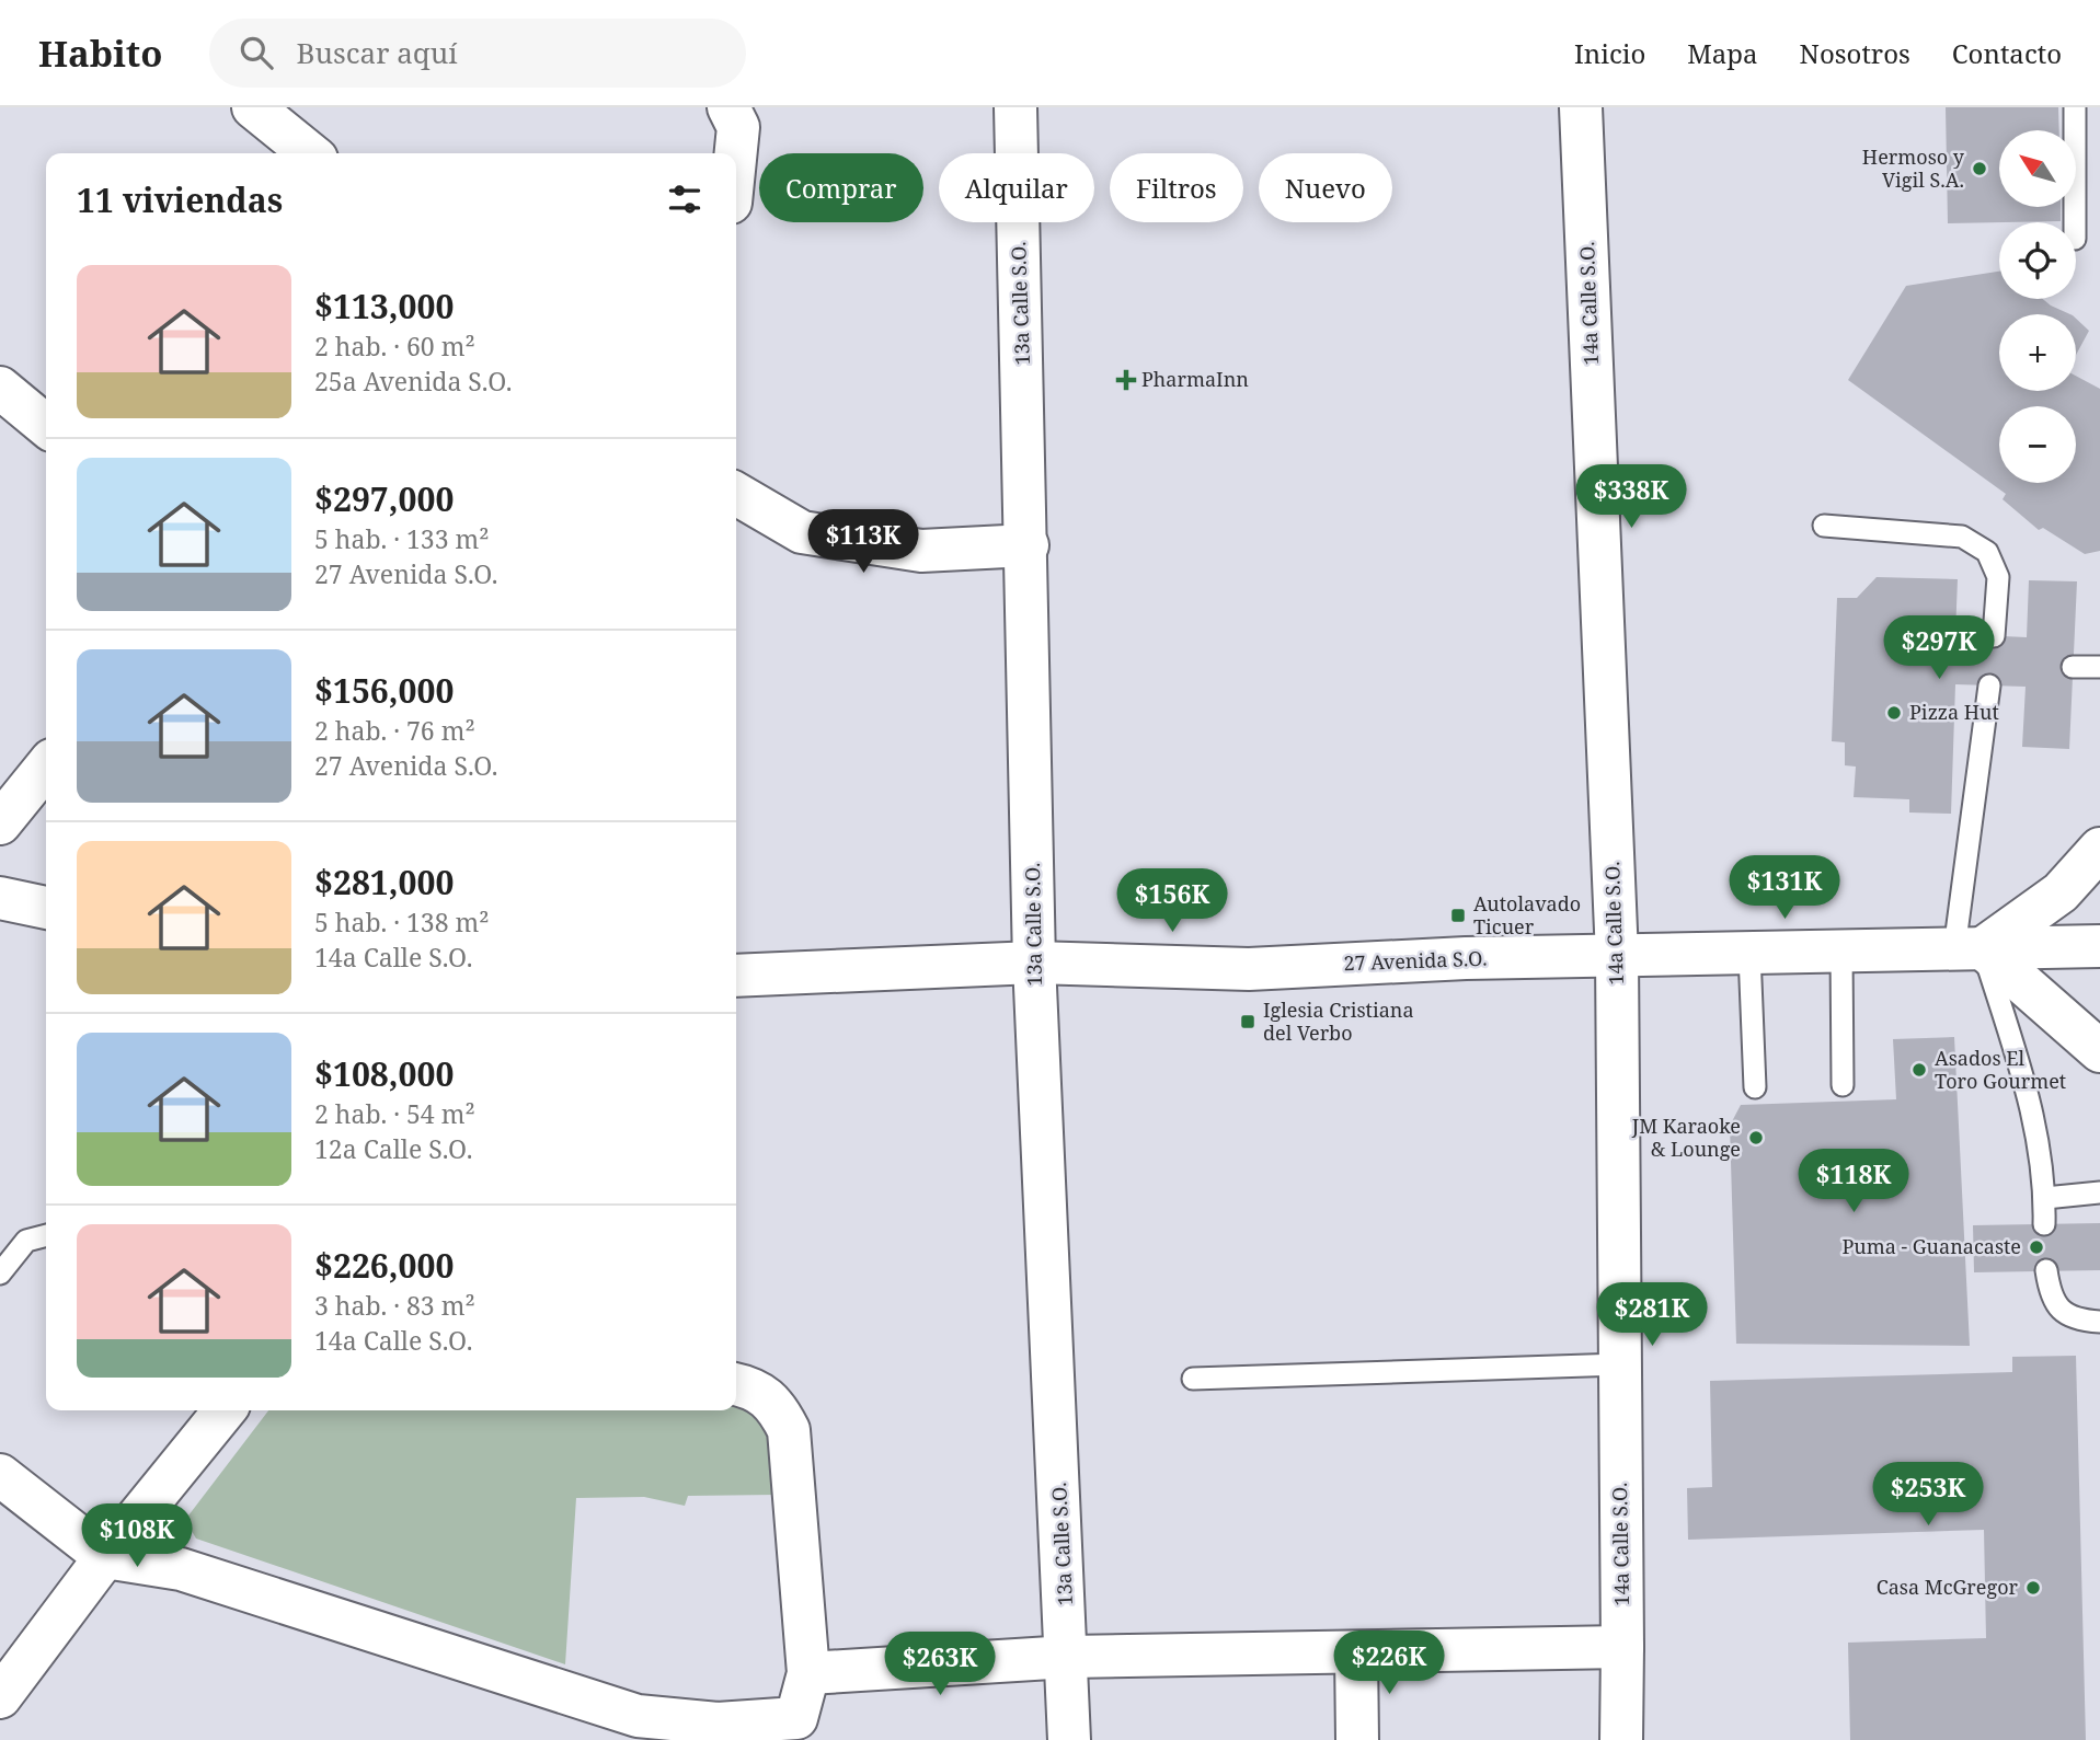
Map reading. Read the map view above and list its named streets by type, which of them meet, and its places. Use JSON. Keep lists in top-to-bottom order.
{
  "streets": {
    "main road": ["13a Calle S.O.", "14a Calle S.O.", "27 Avenida S.O."]
  },
  "crossings": [
    ["13a Calle S.O.", "27 Avenida S.O."],
    ["14a Calle S.O.", "27 Avenida S.O."]
  ],
  "places": {
    "other": [
      "Hermoso y Vigil S.A.",
      "Pizza Hut",
      "Asados El Toro Gourmet",
      "JM Karaoke & Lounge",
      "Puma - Guanacaste",
      "Casa McGregor"
    ],
    "health": ["PharmaInn"],
    "transit": ["Autolavado Ticuer", "Iglesia Cristiana del Verbo"]
  },
  "north": "top left",
  "page": {
    "header": "Habito",
    "search": "Buscar aquí",
    "nav": [
      "Inicio",
      "Mapa",
      "Nosotros",
      "Contacto"
    ],
    "map_buttons": ["+", "−"],
    "chip": [
      "Comprar",
      "Alquilar",
      "Filtros",
      "Nuevo"
    ],
    "heading": "11 viviendas",
    "list": [
      {
        "name": "$113,000",
        "note": "2 hab. · 60 m² · 25a Avenida S.O."
      },
      {
        "name": "$297,000",
        "note": "5 hab. · 133 m² · 27 Avenida S.O."
      },
      {
        "name": "$156,000",
        "note": "2 hab. · 76 m² · 27 Avenida S.O."
      },
      {
        "name": "$281,000",
        "note": "5 hab. · 138 m² · 14a Calle S.O."
      },
      {
        "name": "$108,000",
        "note": "2 hab. · 54 m² · 12a Calle S.O."
      },
      {
        "name": "$226,000",
        "note": "3 hab. · 83 m² · 14a Calle S.O."
      }
    ],
    "price": [
      "$338K",
      "$113K",
      "$297K",
      "$131K",
      "$156K",
      "$118K",
      "$281K",
      "$253K",
      "$108K",
      "$226K",
      "$263K"
    ]
  }
}
